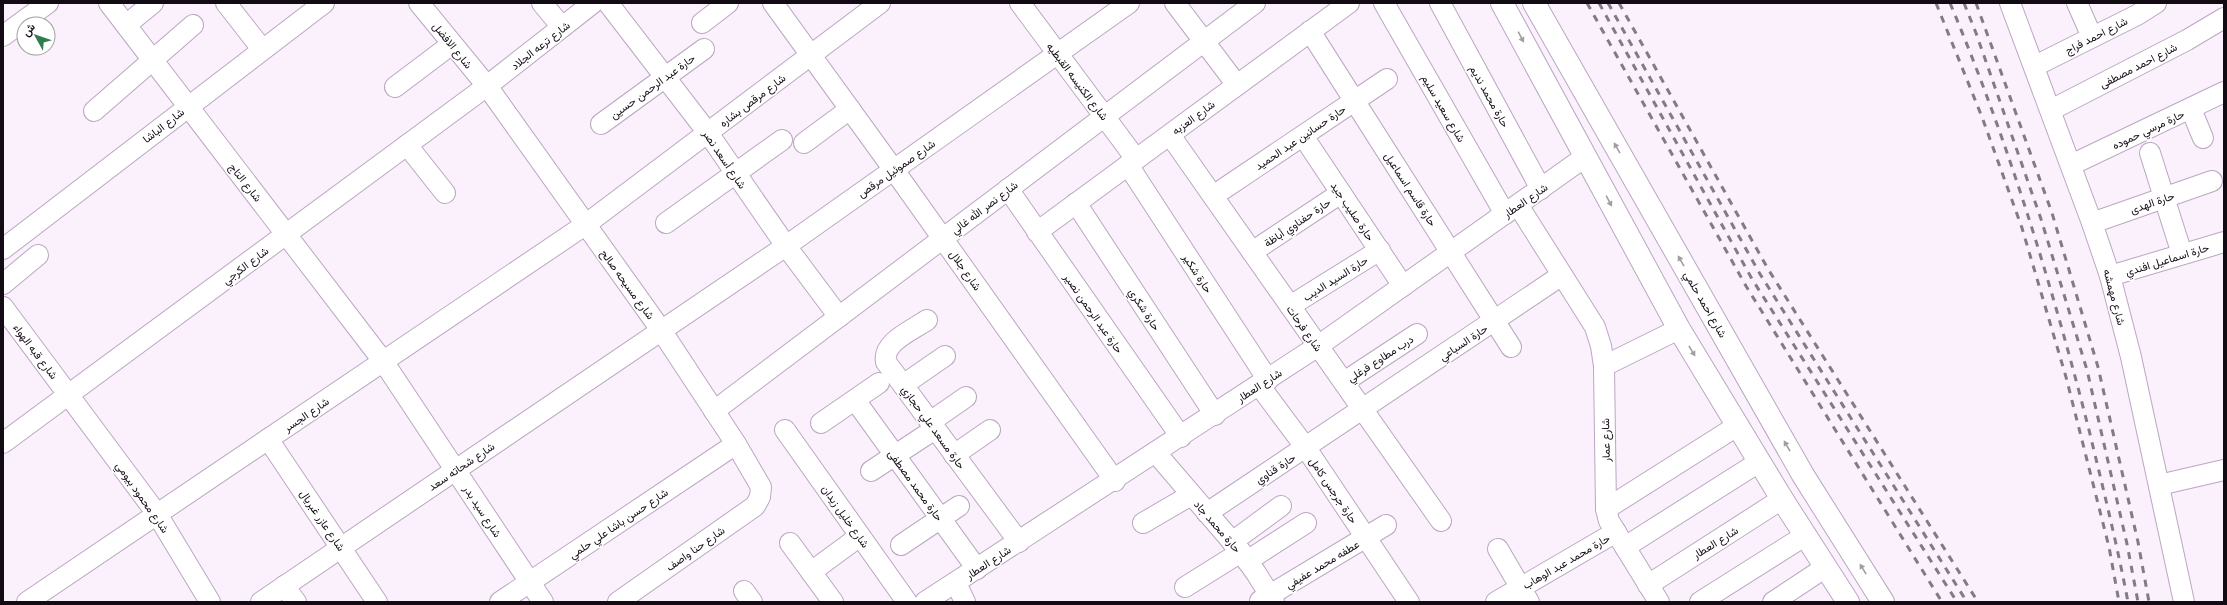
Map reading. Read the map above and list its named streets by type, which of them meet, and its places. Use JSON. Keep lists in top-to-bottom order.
{
  "streets": {
    "main road": ["شارع احمد حلمي"],
    "street": [
      "شارع احمد فراج",
      "شارع الافضل",
      "شارع ترعه الجلاد",
      "شارع احمد مصطفى",
      "شارع الكنيسه القبطيه",
      "حارة عبد الرحمن حسين",
      "حارة محمد نديم",
      "شارع مرقص بشاره",
      "شارع سعيد سليم",
      "شارع العزبه",
      "شارع الباشا",
      "حارة مرسي حموده",
      "حارة حسانين عبد الحميد",
      "شارع أسعد نصر",
      "شارع صموئيل مرقص",
      "شارع التاج",
      "حارة قاسم اسماعيل",
      "شارع العطار",
      "حارة الهدى",
      "شارع نصر الله غالي",
      "حارة صليب جيد",
      "حارة حفناوي أباظة",
      "حارة اسماعيل افندي",
      "شارع الكرجي",
      "شارع جلال",
      "حارة شكير",
      "حارة السيد الديب",
      "شارع مسيحه صالح",
      "شارع مهمشه",
      "حارة شكري",
      "حارة عبد الرحمن نصير",
      "شارع فرحات",
      "حارة السباعي",
      "شارع قبه الهواء",
      "درب مطاوع فرغلي",
      "شارع الجسر",
      "حارة مسعد علي حجازي",
      "شارع عمار",
      "شارع شحاته سعد",
      "حارة قناوي",
      "حارة محمد مصطفى",
      "حارة جرجس كامل",
      "شارع محمود بيومي",
      "شارع سيد بدر",
      "شارع خليل زيدان",
      "شارع عازر غبريال",
      "شارع حسن باشا علي حلمي",
      "حارة محمد جاد",
      "شارع حنا واصف",
      "حارة محمد عبد الوهاب",
      "عطفه محمد عفيفي"
    ]
  },
  "crossings": [
    ["شارع احمد فراج", "شارع مهمشه"],
    ["شارع الافضل", "شارع ترعه الجلاد"],
    ["شارع الافضل", "شارع الكرجي"],
    ["شارع الافضل", "شارع مسيحه صالح"],
    ["شارع ترعه الجلاد", "شارع الكرجي"],
    ["شارع ترعه الجلاد", "شارع مسيحه صالح"],
    ["شارع احمد مصطفى", "شارع مهمشه"],
    ["شارع الكنيسه القبطيه", "شارع العزبه"],
    ["شارع الكنيسه القبطيه", "شارع صموئيل مرقص"],
    ["شارع الكنيسه القبطيه", "شارع نصر الله غالي"],
    ["شارع الكنيسه القبطيه", "حارة شكير"],
    ["حارة عبد الرحمن حسين", "شارع أسعد نصر"],
    ["حارة محمد نديم", "شارع العطار"],
    ["شارع مرقص بشاره", "شارع أسعد نصر"],
    ["شارع مرقص بشاره", "شارع جلال"],
    ["شارع مرقص بشاره", "شارع مسيحه صالح"],
    ["شارع مرقص بشاره", "شارع الجسر"],
    ["شارع سعيد سليم", "شارع العطار"],
    ["شارع سعيد سليم", "حارة السباعي"],
    ["شارع سعيد سليم", "شارع عمار"],
    ["شارع العزبه", "حارة قاسم اسماعيل"],
    ["شارع العزبه", "حارة شكير"],
    ["شارع العزبه", "حارة شكري"],
    ["شارع العزبه", "حارة عبد الرحمن نصير"],
    ["شارع العزبه", "شارع فرحات"],
    ["شارع الباشا", "شارع التاج"],
    ["حارة مرسي حموده", "شارع مهمشه"],
    ["حارة حسانين عبد الحميد", "حارة قاسم اسماعيل"],
    ["حارة حسانين عبد الحميد", "حارة صليب جيد"],
    ["حارة حسانين عبد الحميد", "شارع فرحات"],
    ["شارع أسعد نصر", "شارع صموئيل مرقص"],
    ["شارع أسعد نصر", "شارع نصر الله غالي"],
    ["شارع صموئيل مرقص", "شارع جلال"],
    ["شارع صموئيل مرقص", "شارع مسيحه صالح"],
    ["شارع صموئيل مرقص", "شارع شحاته سعد"],
    ["شارع التاج", "شارع الكرجي"],
    ["شارع التاج", "شارع الجسر"],
    ["شارع التاج", "شارع سيد بدر"],
    ["حارة قاسم اسماعيل", "شارع العطار"],
    ["حارة قاسم اسماعيل", "حارة السباعي"],
    ["شارع العطار", "حارة صليب جيد"],
    ["شارع العطار", "شارع جلال"],
    ["شارع العطار", "حارة شكير"],
    ["شارع العطار", "حارة شكري"],
    ["شارع العطار", "حارة عبد الرحمن نصير"],
    ["شارع العطار", "شارع فرحات"],
    ["شارع العطار", "حارة مسعد علي حجازي"],
    ["شارع العطار", "شارع عمار"],
    ["شارع العطار", "حارة محمد مصطفى"],
    ["شارع العطار", "حارة جرجس كامل"],
    ["شارع العطار", "حارة محمد جاد"],
    ["حارة الهدى", "شارع مهمشه"],
    ["شارع نصر الله غالي", "شارع جلال"],
    ["شارع نصر الله غالي", "شارع مسيحه صالح"],
    ["شارع نصر الله غالي", "حارة عبد الرحمن نصير"],
    ["حارة صليب جيد", "حارة حفناوي أباظة"],
    ["حارة صليب جيد", "حارة السيد الديب"],
    ["حارة حفناوي أباظة", "شارع فرحات"],
    ["حارة اسماعيل افندي", "شارع مهمشه"],
    ["شارع الكرجي", "شارع مسيحه صالح"],
    ["شارع الكرجي", "شارع قبه الهواء"],
    ["شارع الكرجي", "شارع محمود بيومي"],
    ["حارة شكير", "حارة جرجس كامل"],
    ["حارة السيد الديب", "شارع فرحات"],
    ["شارع مسيحه صالح", "شارع الجسر"],
    ["شارع مسيحه صالح", "شارع شحاته سعد"],
    ["شارع مسيحه صالح", "شارع حسن باشا علي حلمي"],
    ["شارع مسيحه صالح", "شارع حنا واصف"],
    ["شارع فرحات", "حارة السباعي"],
    ["شارع فرحات", "درب مطاوع فرغلي"],
    ["شارع فرحات", "حارة قناوي"],
    ["حارة السباعي", "شارع عمار"],
    ["حارة السباعي", "حارة قناوي"],
    ["شارع قبه الهواء", "شارع محمود بيومي"],
    ["شارع الجسر", "شارع محمود بيومي"],
    ["شارع الجسر", "شارع سيد بدر"],
    ["شارع الجسر", "شارع عازر غبريال"],
    ["شارع عمار", "حارة محمد عبد الوهاب"],
    ["شارع شحاته سعد", "شارع سيد بدر"],
    ["شارع شحاته سعد", "شارع عازر غبريال"],
    ["حارة قناوي", "حارة جرجس كامل"],
    ["حارة قناوي", "حارة محمد جاد"],
    ["حارة جرجس كامل", "عطفه محمد عفيفي"],
    ["شارع سيد بدر", "شارع حسن باشا علي حلمي"],
    ["حارة محمد جاد", "عطفه محمد عفيفي"]
  ],
  "north": "top left"
}
